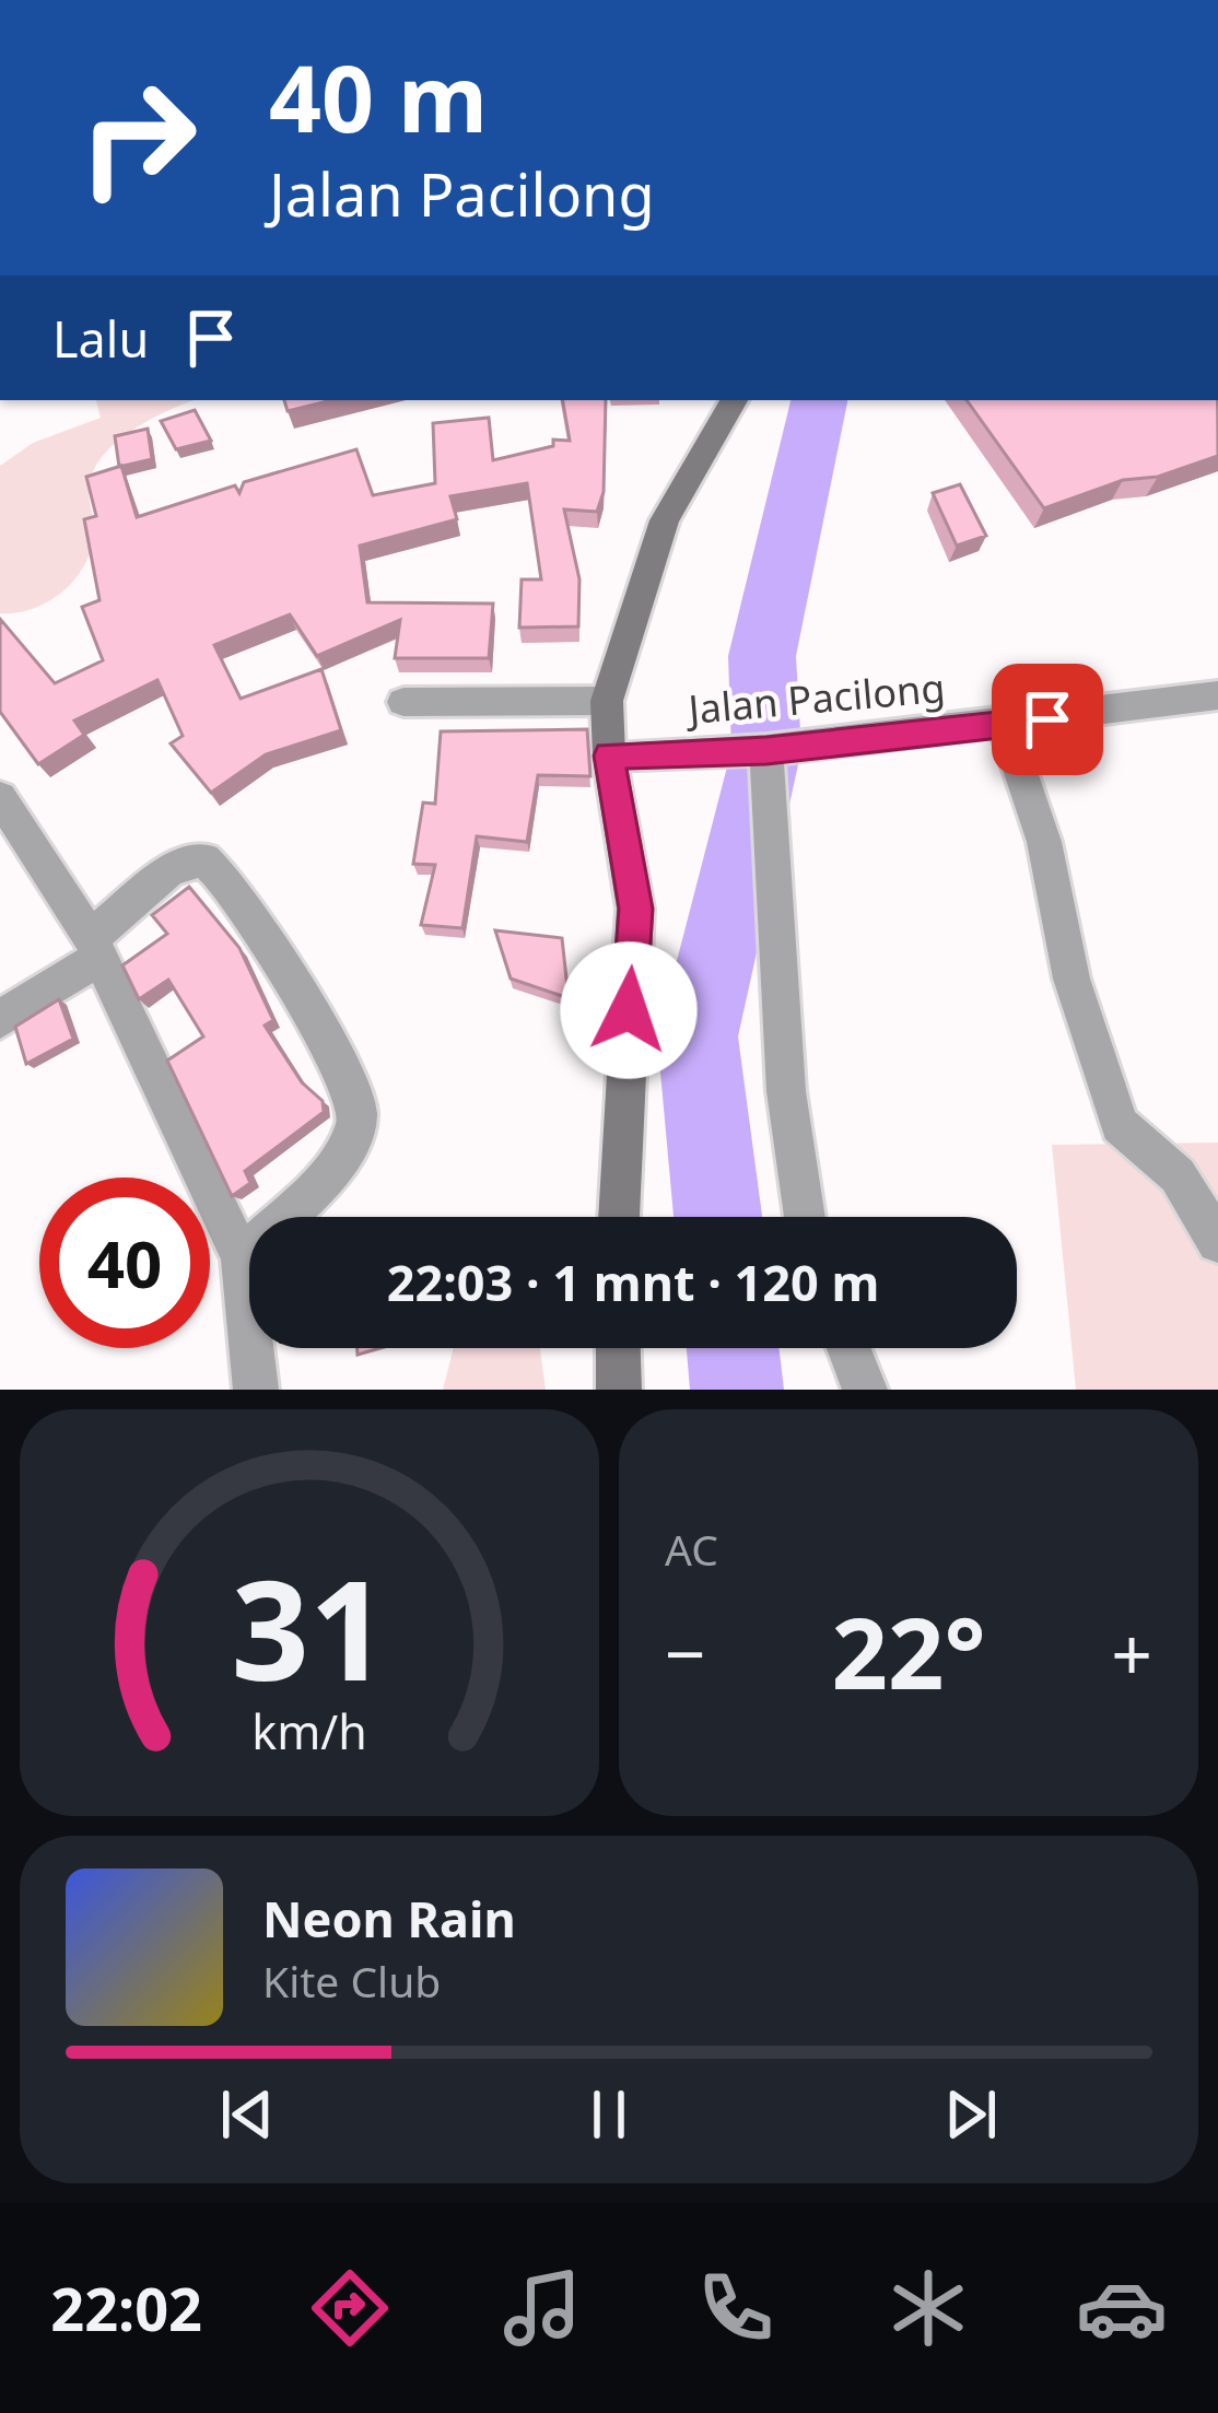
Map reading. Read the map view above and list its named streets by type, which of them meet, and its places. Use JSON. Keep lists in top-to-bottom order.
{
  "streets": {
    "street": ["Jalan Pacilong"]
  },
  "page": {
    "turn": ["40 m", "Jalan Pacilong"],
    "then": "Lalu",
    "limit": "40",
    "trip": "22:03 · 1 mnt · 120 m",
    "tile": "AC",
    "heat": ["−", "22°", "+"],
    "song": ["Neon Rain", "Kite Club"],
    "tabs": "22:02",
    "gauge": ["31", "km/h"]
  }
}
